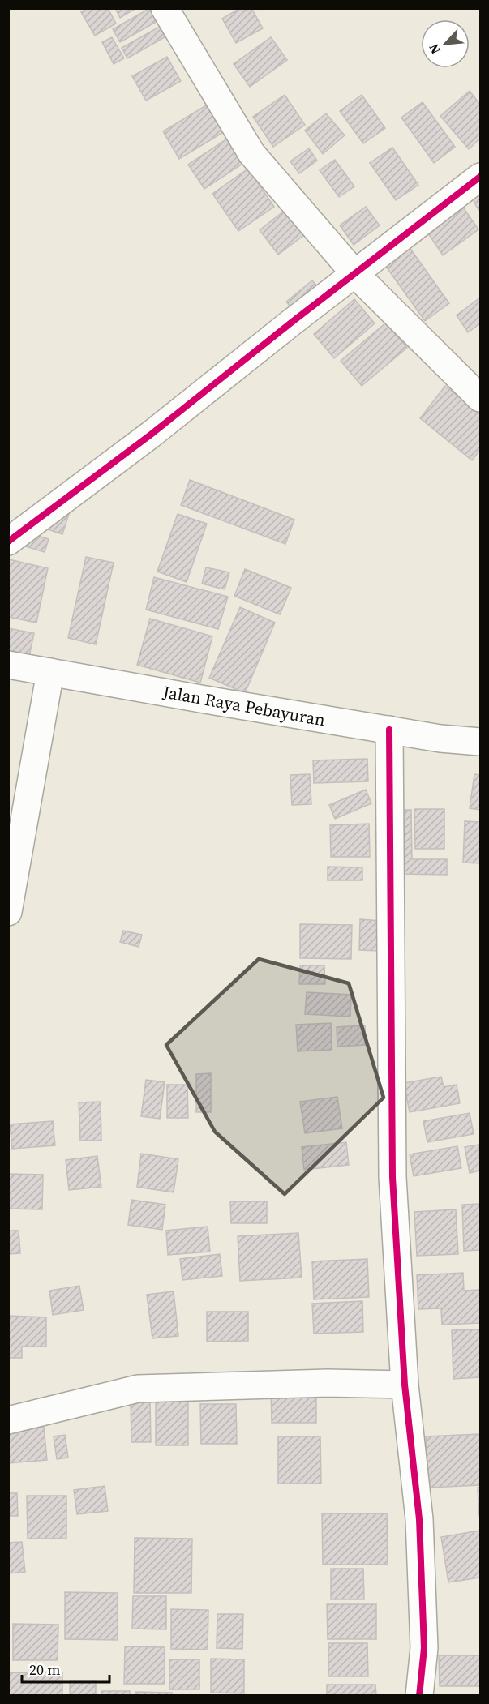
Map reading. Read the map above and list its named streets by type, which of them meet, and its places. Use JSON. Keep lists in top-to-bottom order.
{
  "streets": {
    "street": ["Jalan Raya Pebayuran"]
  },
  "scale_bar": "20 m",
  "north": "bottom left"
}
